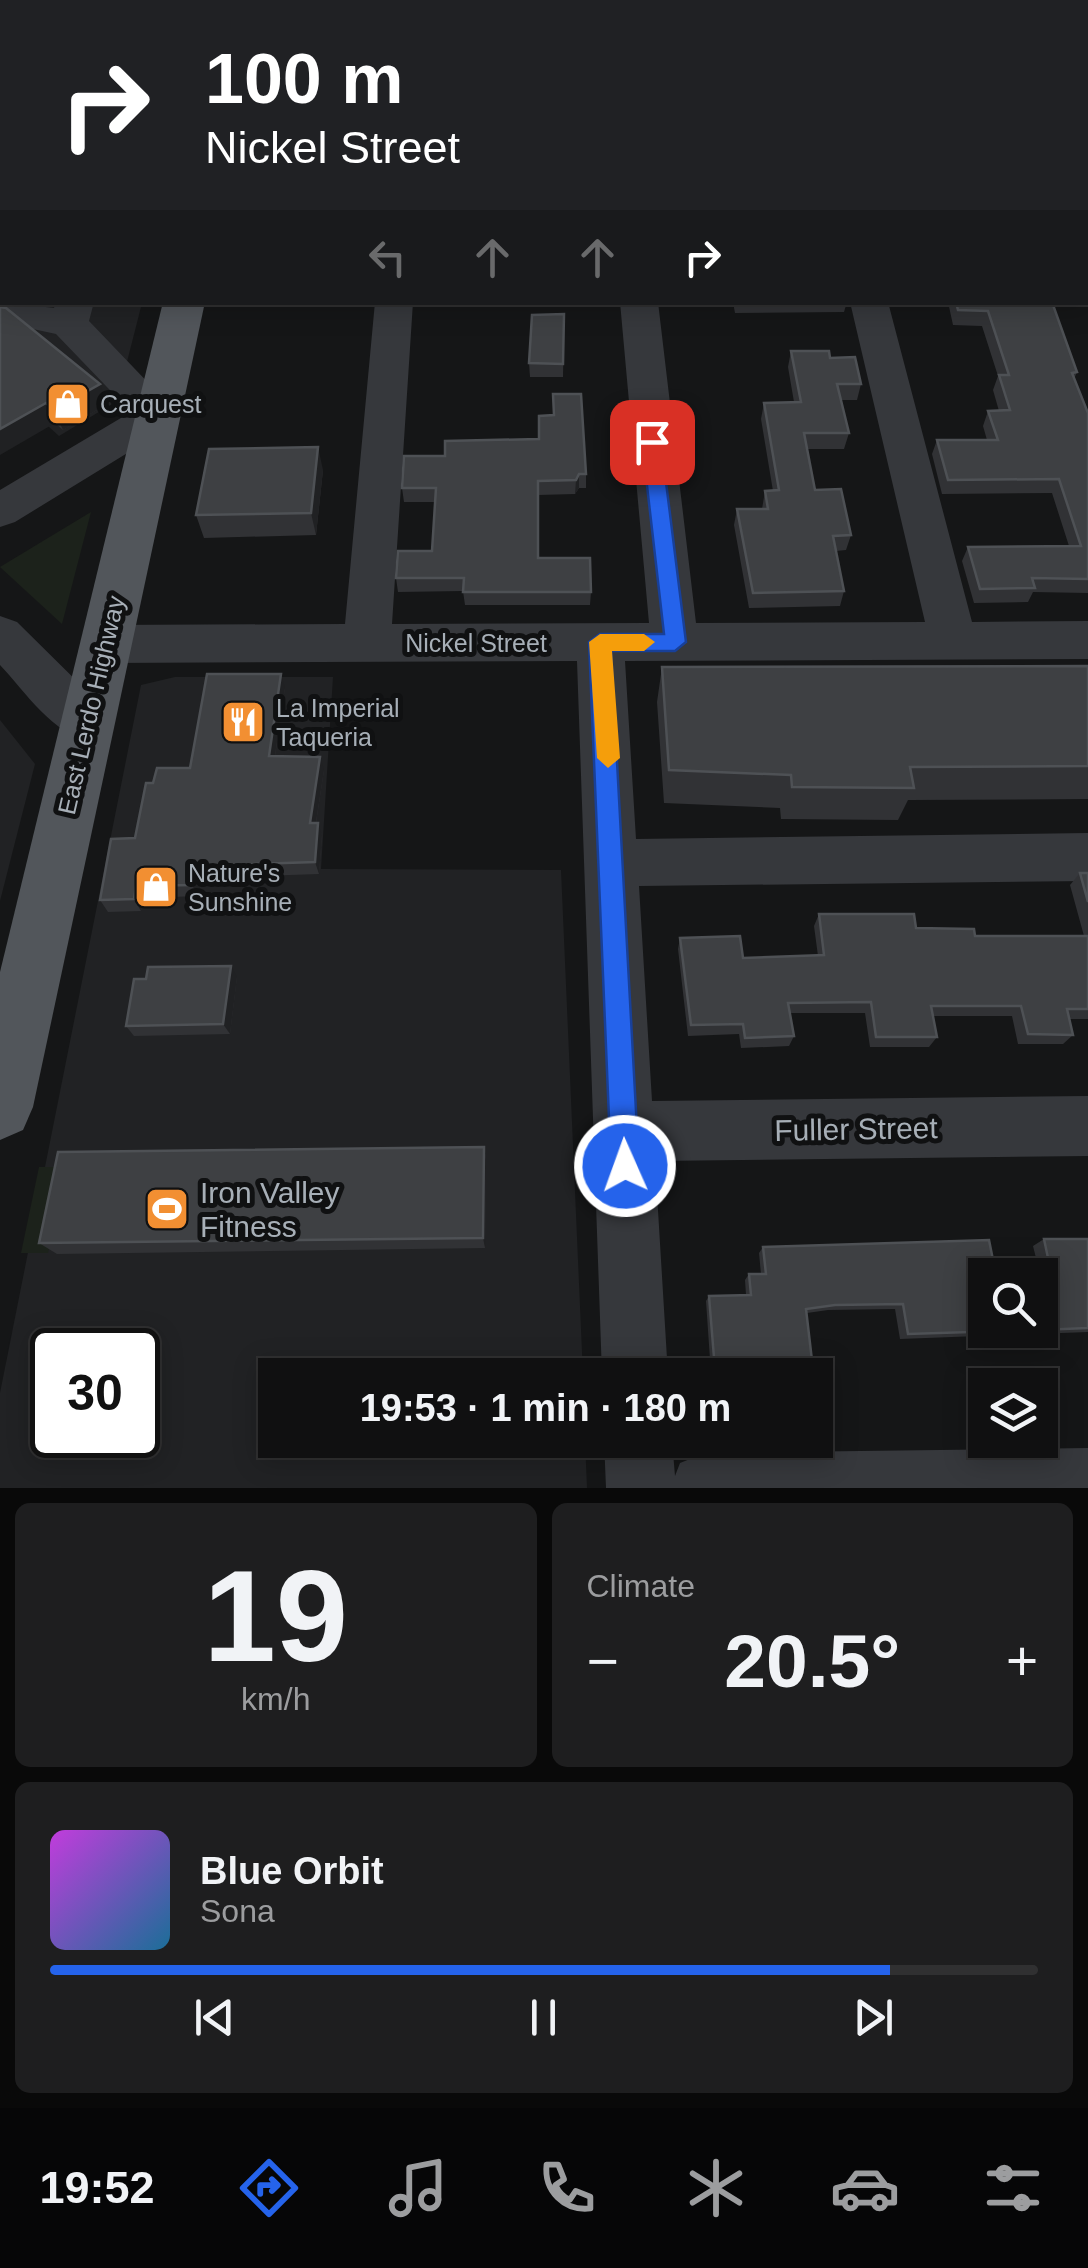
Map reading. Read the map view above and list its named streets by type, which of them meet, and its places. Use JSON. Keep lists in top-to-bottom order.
{
  "streets": {
    "main road": ["East Lerdo Highway"],
    "street": ["Nickel Street", "Fuller Street"]
  },
  "crossings": [
    ["Nickel Street", "East Lerdo Highway"]
  ],
  "places": {
    "shop": ["Carquest", "Nature's Sunshine"],
    "restaurant": ["La Imperial Taqueria"],
    "sports": ["Iron Valley Fitness"]
  },
  "page": {
    "turn": ["100 m", "Nickel Street"],
    "limit": "30",
    "trip": "19:53 · 1 min · 180 m",
    "tile": [
      ["19", "km/h"],
      "Climate"
    ],
    "heat": ["−", "20.5°", "+"],
    "song": ["Blue Orbit", "Sona"],
    "tabs": "19:52"
  }
}
